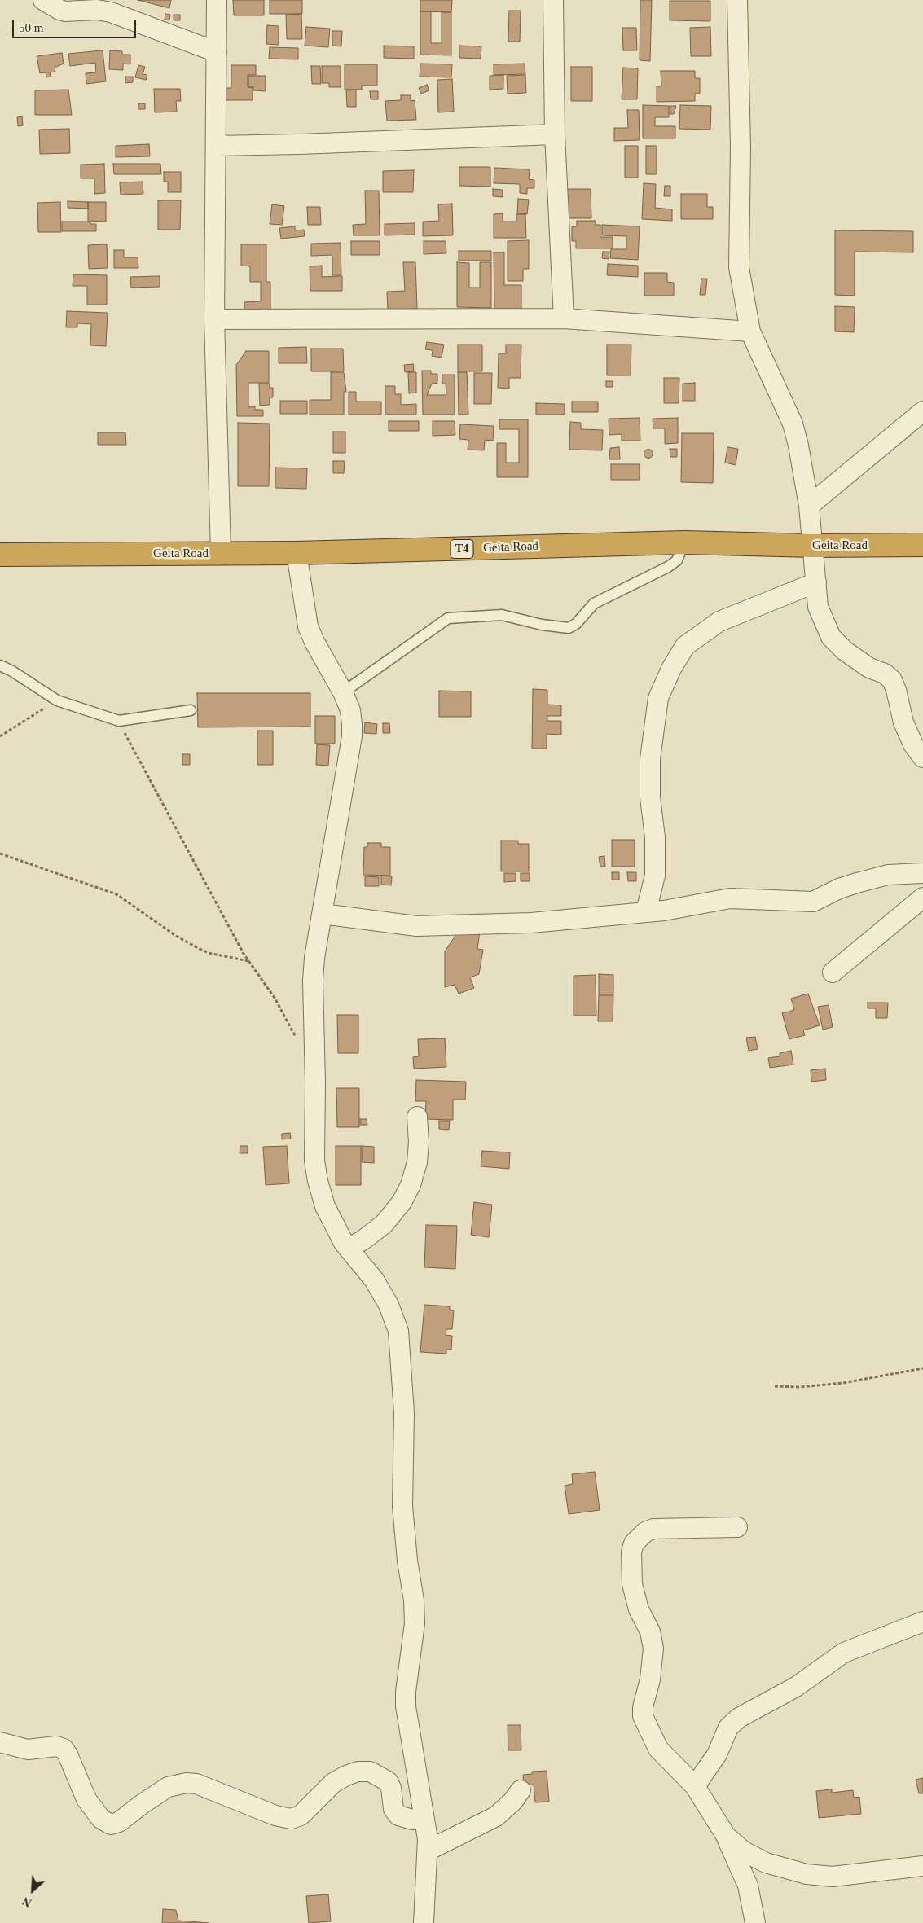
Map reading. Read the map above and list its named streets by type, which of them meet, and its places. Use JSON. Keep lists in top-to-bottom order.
{
  "streets": {
    "highway": ["Geita Road", "T4"]
  },
  "scale_bar": "50 m",
  "north": "bottom left"
}
